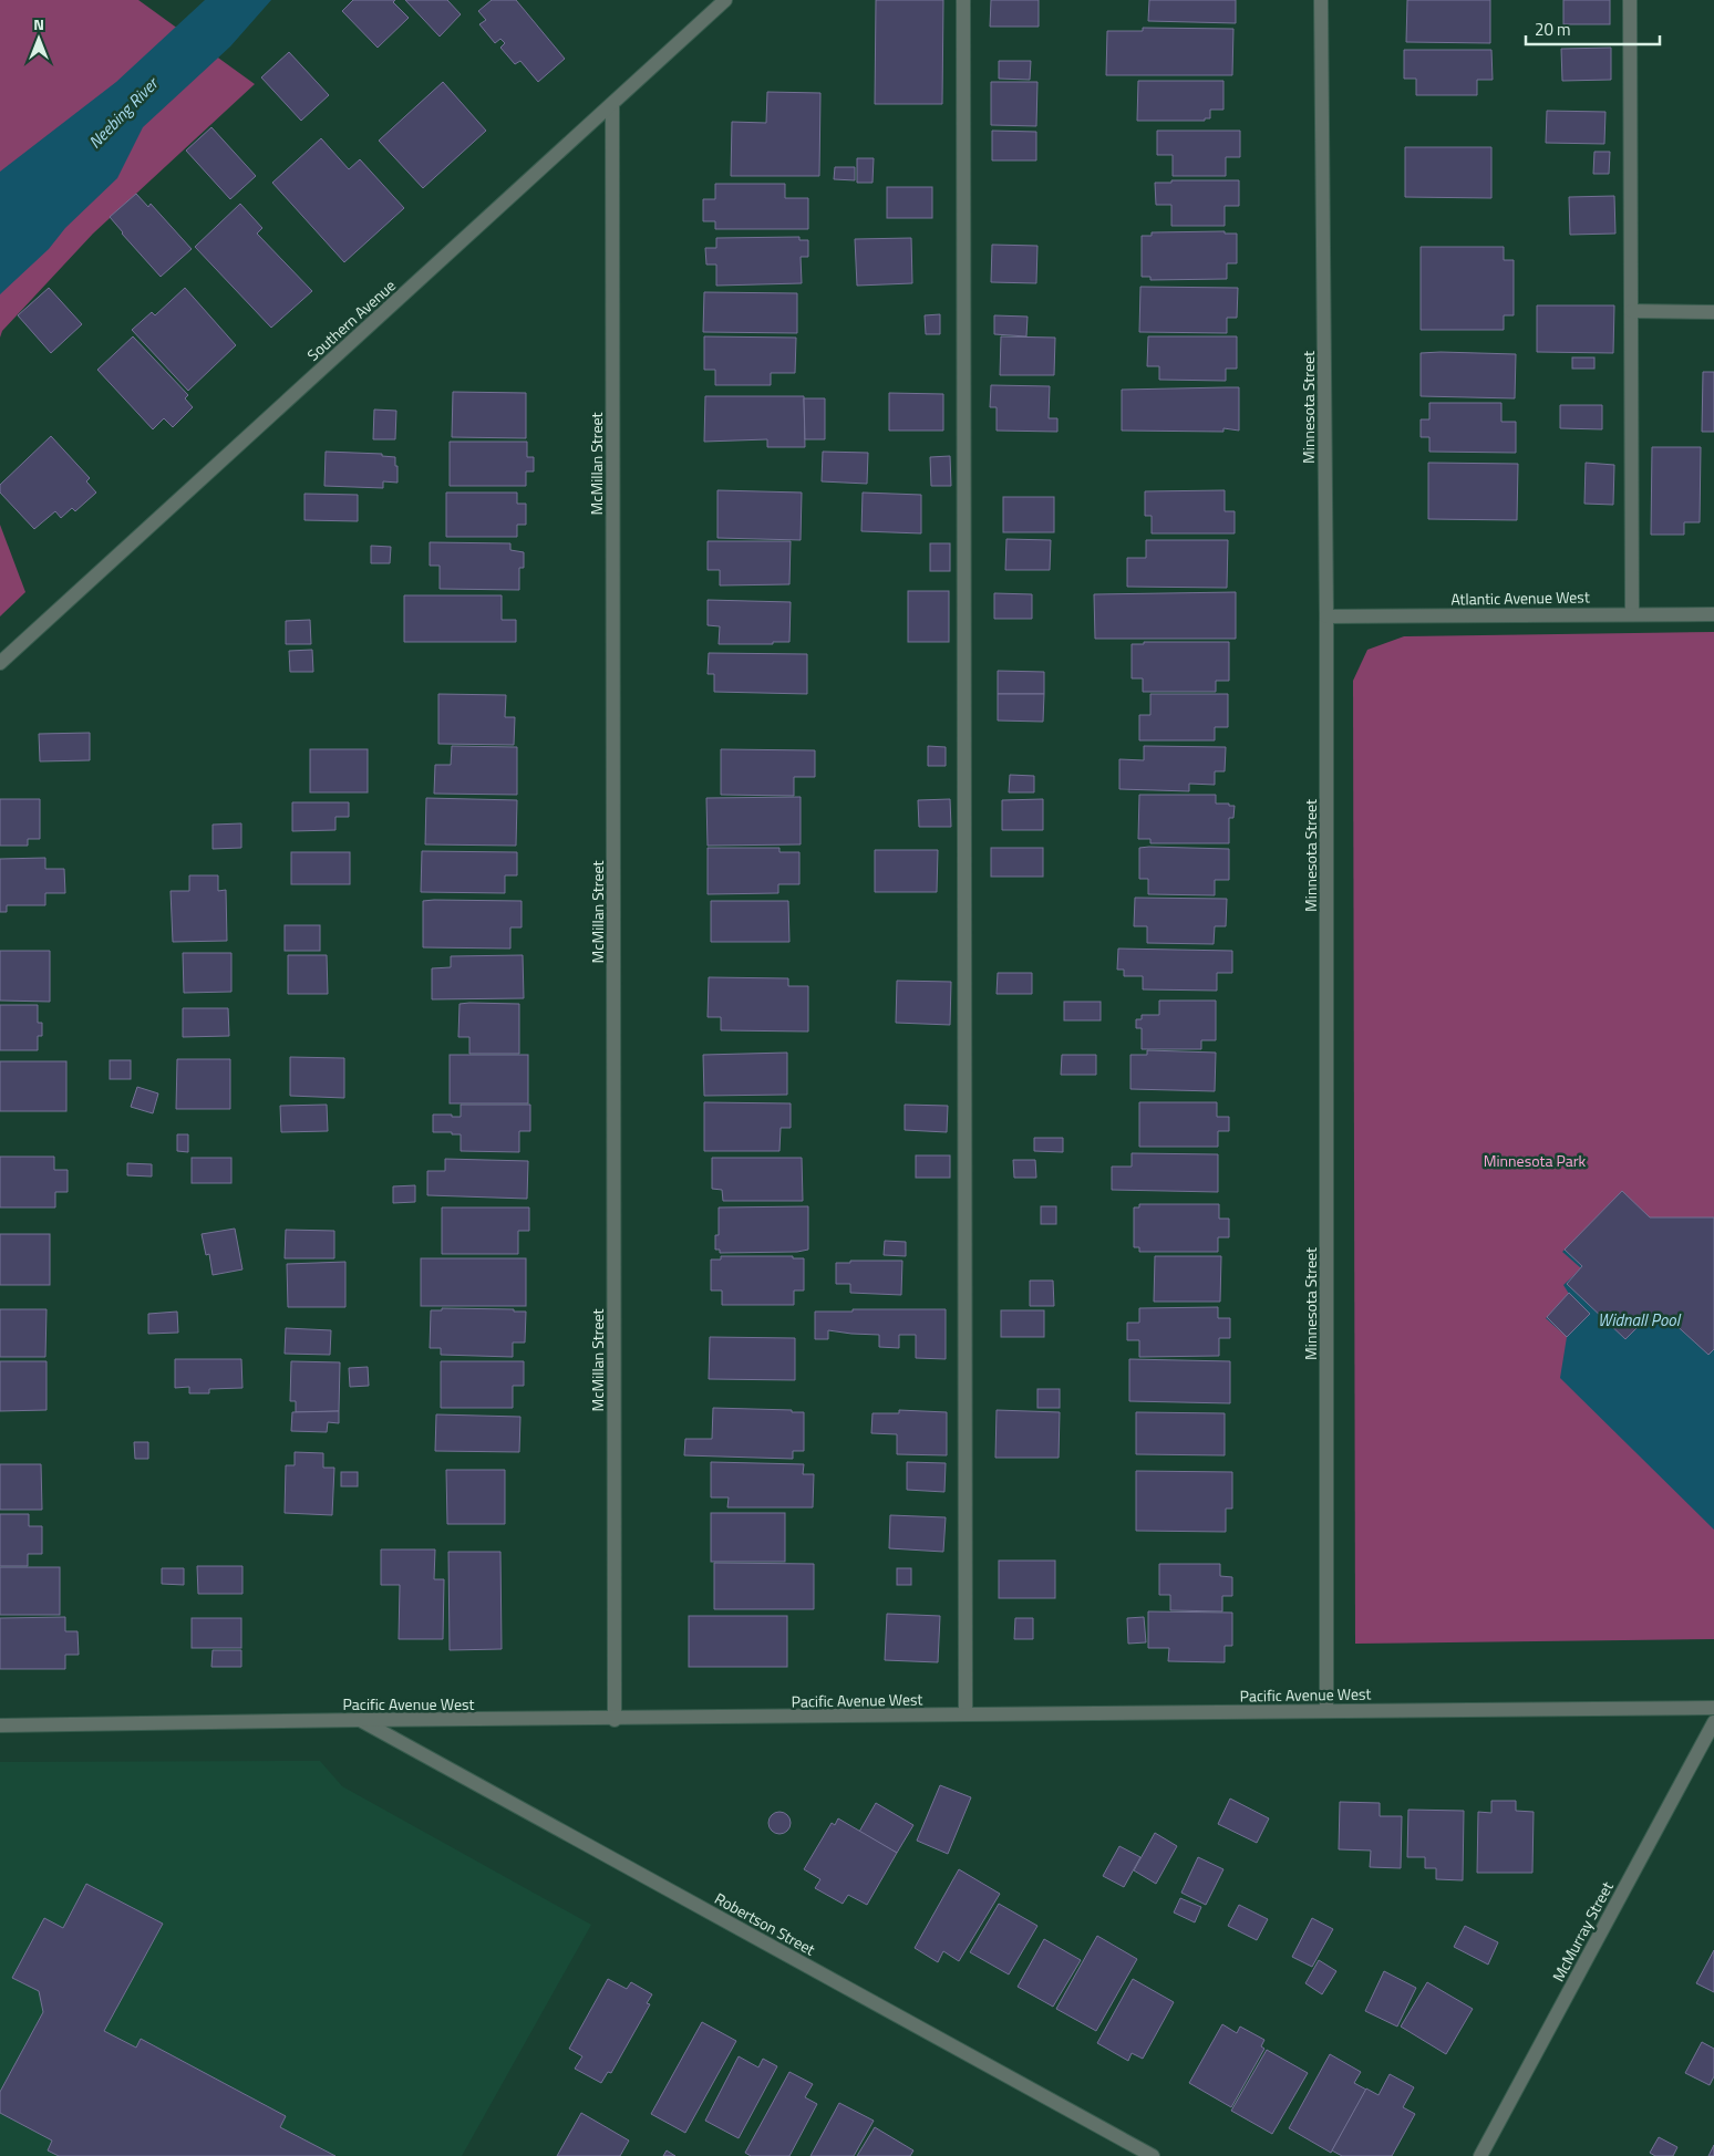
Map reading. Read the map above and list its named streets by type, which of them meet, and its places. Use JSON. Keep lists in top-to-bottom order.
{
  "streets": {
    "street": [
      "Southern Avenue",
      "Minnesota Street",
      "McMillan Street",
      "Atlantic Avenue West",
      "Pacific Avenue West",
      "Robertson Street",
      "McMurray Street"
    ]
  },
  "crossings": [
    ["Southern Avenue", "McMillan Street"],
    ["Minnesota Street", "Atlantic Avenue West"],
    ["Minnesota Street", "Pacific Avenue West"],
    ["McMillan Street", "Pacific Avenue West"],
    ["Pacific Avenue West", "Robertson Street"]
  ],
  "water": ["Neebing River", "Widnall Pool"],
  "parks": ["Minnesota Park"],
  "scale_bar": "20 m",
  "north": "top"
}
